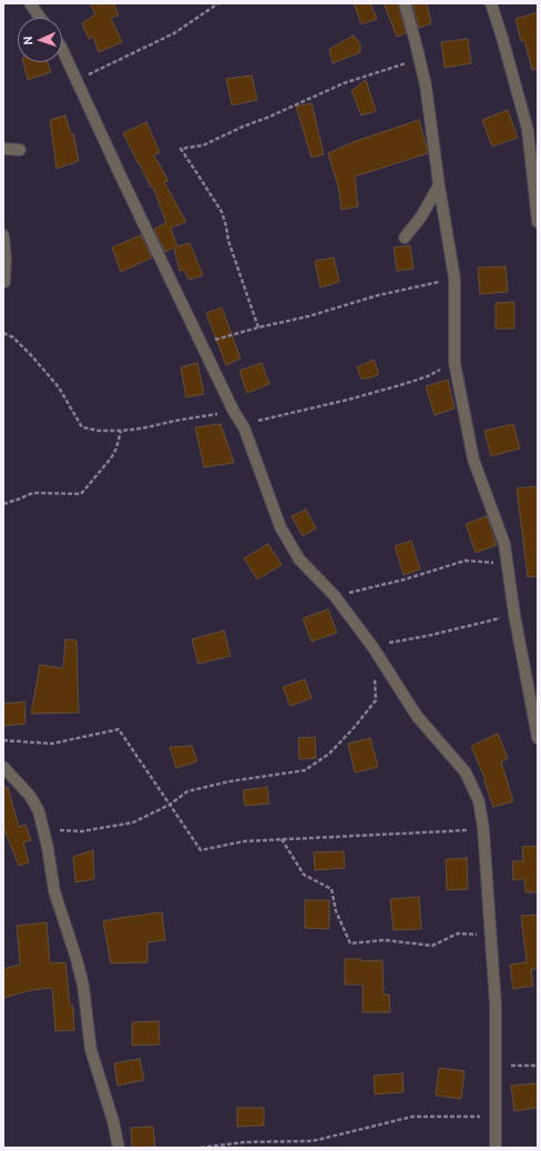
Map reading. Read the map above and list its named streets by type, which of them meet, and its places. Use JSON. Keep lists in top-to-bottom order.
{
  "north": "left"
}
